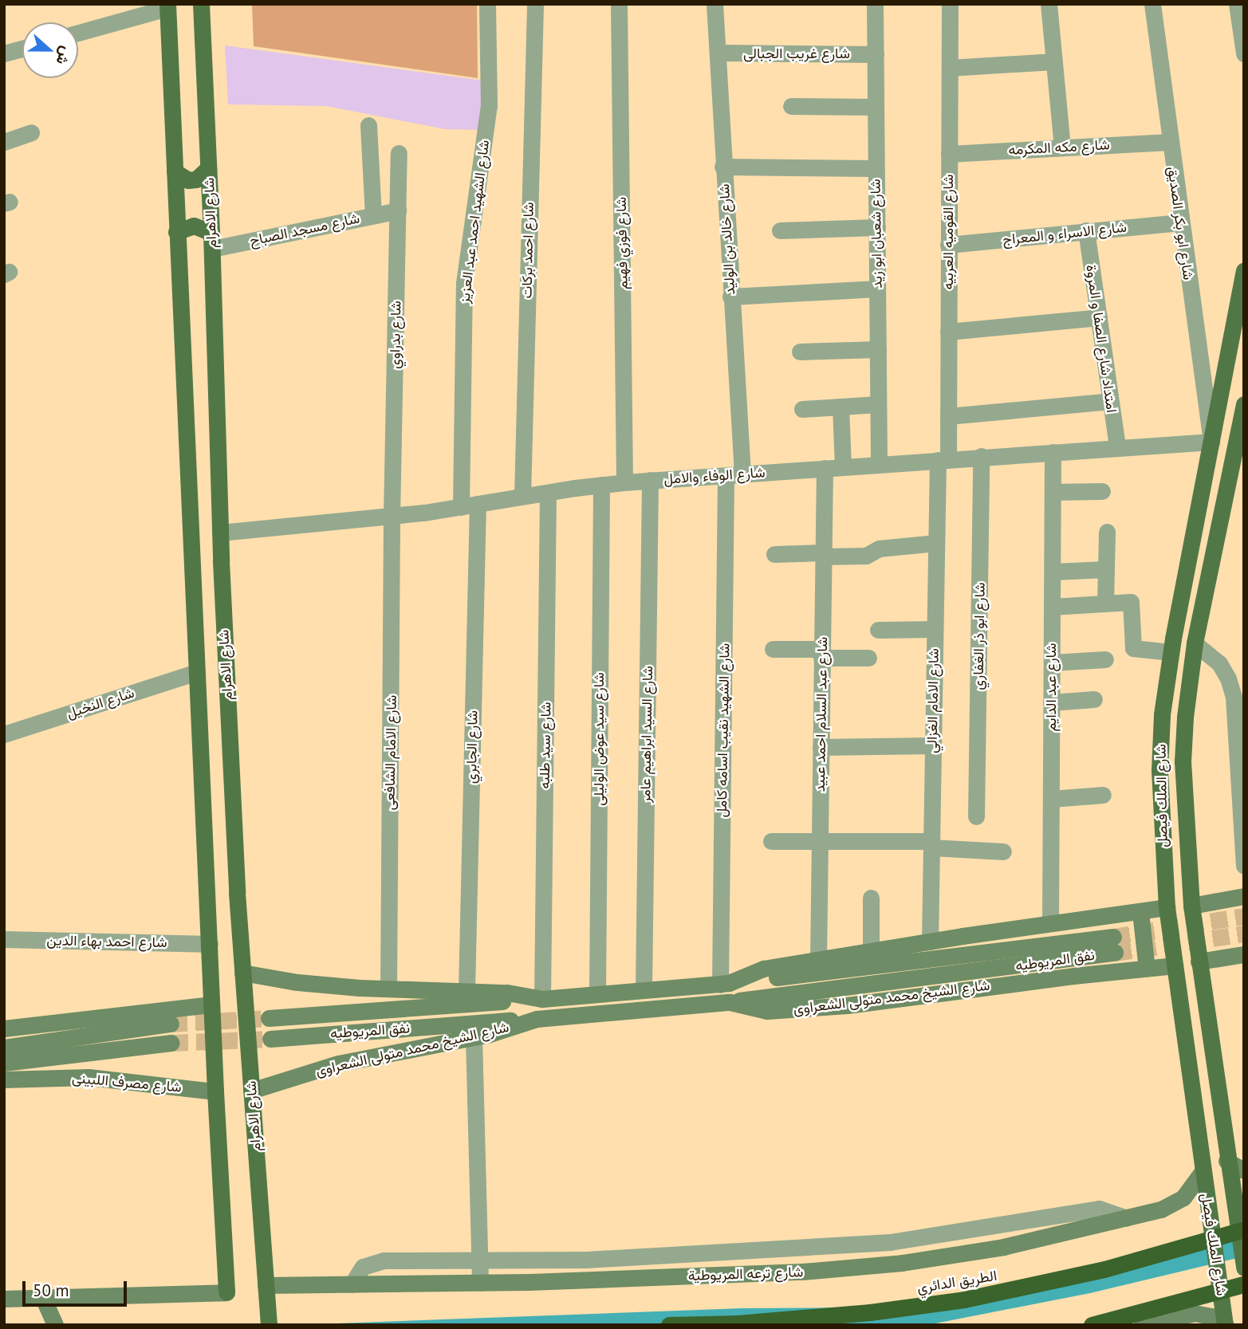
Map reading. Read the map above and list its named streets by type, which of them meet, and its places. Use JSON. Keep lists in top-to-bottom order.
{
  "streets": {
    "highway": ["الطريق الدائري"],
    "main road": [
      "شارع الاهرام",
      "شارع الملك فيصل",
      "نفق المريوطيه",
      "شارع الشيخ محمد متولى الشعراوى",
      "شارع مصرف اللبينى",
      "شارع ترعه المريوطية"
    ],
    "street": [
      "شارع غريب الجبالى",
      "شارع مكه المكرمه",
      "شارع الشهيد احمد عبد العزيز",
      "شارع ابو بكر الصديق",
      "شارع مسجد الصباح",
      "شارع القوميه العربيه",
      "شارع شعبان ابو زيد",
      "شارع الاسراء و المعراج",
      "شارع خالد بن الوليد",
      "شارع فوزي فهيم",
      "شارع احمد بركات",
      "شارع بدراوي",
      "امتداد شارع الصفا و المروة",
      "شارع الوفاء والامل",
      "شارع ابو ذر الغفاري",
      "شارع عبد الدايم",
      "شارع الامام الغزالي",
      "شارع النخيل",
      "شارع عبد السلام احمد عبيد",
      "شارع الشهيد نقيب اسامه كامل",
      "شارع السيد ابراهيم عامر",
      "شارع سيد عوض الوليلى",
      "شارع سيد طلبه",
      "شارع الجابري",
      "شارع الامام الشافعى",
      "شارع احمد بهاء الدين"
    ]
  },
  "crossings": [
    ["شارع غريب الجبالى", "شارع شعبان ابو زيد"],
    ["شارع غريب الجبالى", "شارع خالد بن الوليد"],
    ["شارع مكه المكرمه", "شارع ابو بكر الصديق"],
    ["شارع مكه المكرمه", "شارع القوميه العربيه"],
    ["شارع الاهرام", "شارع مسجد الصباح"],
    ["شارع الاهرام", "شارع الوفاء والامل"],
    ["شارع الاهرام", "شارع النخيل"],
    ["شارع الاهرام", "شارع احمد بهاء الدين"],
    ["شارع الاهرام", "شارع الشيخ محمد متولى الشعراوى"],
    ["شارع الاهرام", "شارع مصرف اللبينى"],
    ["شارع الاهرام", "شارع ترعه المريوطية"],
    ["شارع الشهيد احمد عبد العزيز", "شارع الوفاء والامل"],
    ["شارع الشهيد احمد عبد العزيز", "شارع الجابري"],
    ["شارع ابو بكر الصديق", "شارع الاسراء و المعراج"],
    ["شارع ابو بكر الصديق", "شارع الوفاء والامل"],
    ["شارع ابو بكر الصديق", "شارع الملك فيصل"],
    ["شارع مسجد الصباح", "شارع بدراوي"],
    ["شارع القوميه العربيه", "شارع الاسراء و المعراج"],
    ["شارع القوميه العربيه", "شارع الوفاء والامل"],
    ["شارع القوميه العربيه", "شارع الامام الغزالي"],
    ["شارع شعبان ابو زيد", "شارع الوفاء والامل"],
    ["شارع الاسراء و المعراج", "امتداد شارع الصفا و المروة"],
    ["شارع خالد بن الوليد", "شارع الوفاء والامل"],
    ["شارع خالد بن الوليد", "شارع الشهيد نقيب اسامه كامل"],
    ["شارع فوزي فهيم", "شارع الوفاء والامل"],
    ["شارع احمد بركات", "شارع الوفاء والامل"],
    ["شارع بدراوي", "شارع الوفاء والامل"],
    ["شارع بدراوي", "شارع الامام الشافعى"],
    ["امتداد شارع الصفا و المروة", "شارع الوفاء والامل"],
    ["شارع الوفاء والامل", "شارع ابو ذر الغفاري"],
    ["شارع الوفاء والامل", "شارع عبد الدايم"],
    ["شارع الوفاء والامل", "شارع الامام الغزالي"],
    ["شارع الوفاء والامل", "شارع عبد السلام احمد عبيد"],
    ["شارع الوفاء والامل", "شارع الشهيد نقيب اسامه كامل"],
    ["شارع الوفاء والامل", "شارع السيد ابراهيم عامر"],
    ["شارع الوفاء والامل", "شارع سيد عوض الوليلى"],
    ["شارع الوفاء والامل", "شارع سيد طلبه"],
    ["شارع الوفاء والامل", "شارع الجابري"],
    ["شارع الوفاء والامل", "شارع الامام الشافعى"],
    ["شارع الوفاء والامل", "شارع الملك فيصل"],
    ["شارع الشهيد نقيب اسامه كامل", "نفق المريوطيه"],
    ["شارع سيد طلبه", "نفق المريوطيه"],
    ["شارع الملك فيصل", "شارع الشيخ محمد متولى الشعراوى"],
    ["شارع الملك فيصل", "شارع ترعه المريوطية"],
    ["شارع الملك فيصل", "الطريق الدائري"],
    ["نفق المريوطيه", "شارع الشيخ محمد متولى الشعراوى"]
  ],
  "scale_bar": "50 m",
  "north": "right"
}
